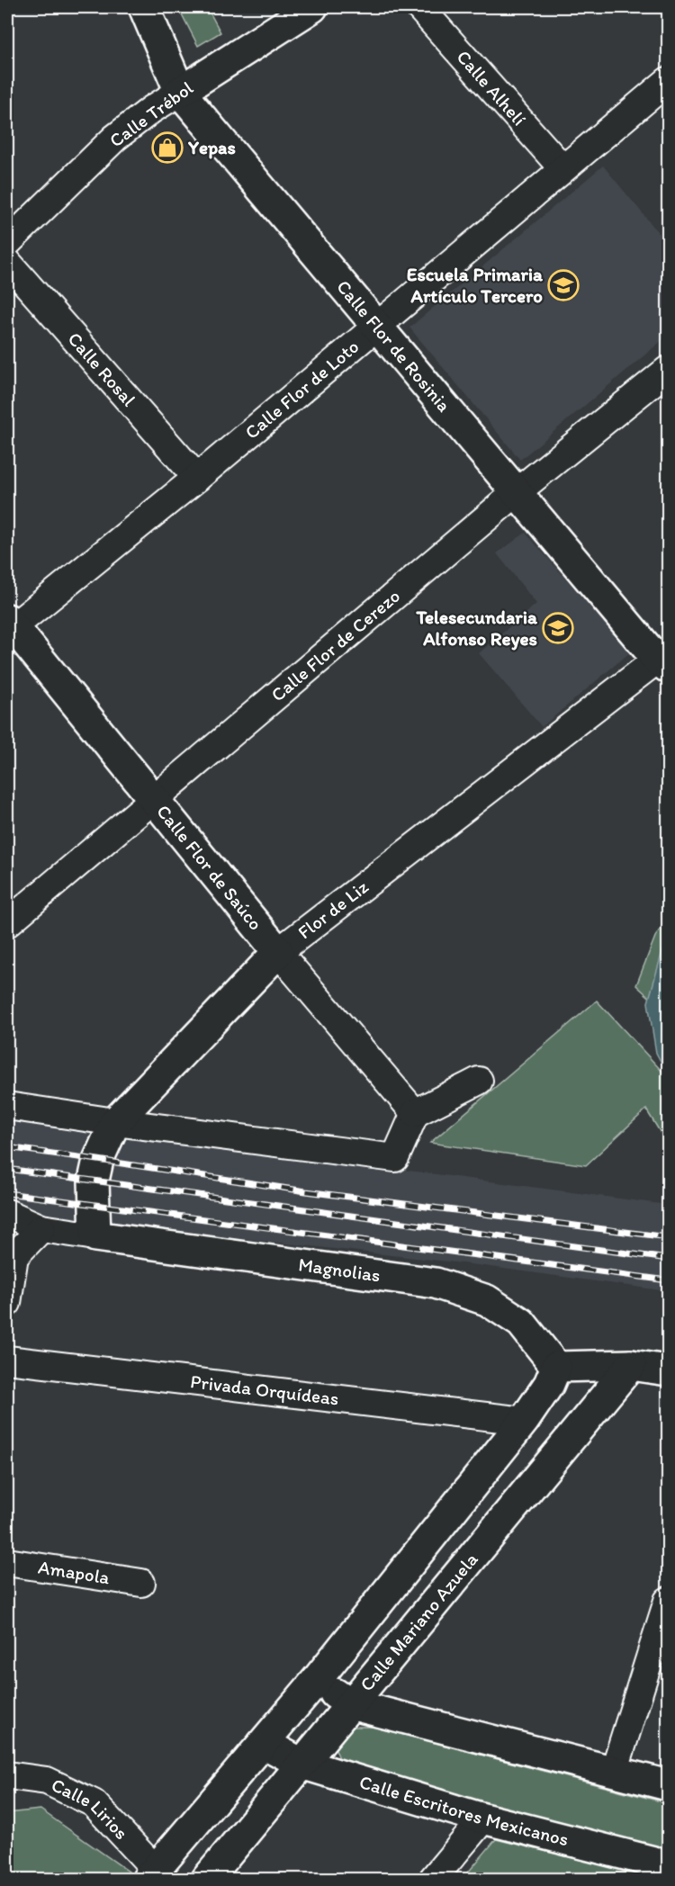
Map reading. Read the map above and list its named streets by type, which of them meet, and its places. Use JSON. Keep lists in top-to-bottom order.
{
  "streets": {
    "street": [
      "Calle Alhelí",
      "Calle Trébol",
      "Calle Flor de Rosinia",
      "Calle Rosal",
      "Calle Flor de Loto",
      "Calle Flor de Cerezo",
      "Calle Flor de Saúco",
      "Flor de Liz",
      "Magnolias",
      "Privada Orquídeas",
      "Amapola",
      "Calle Mariano Azuela",
      "Calle Escritores Mexicanos",
      "Calle Lirios"
    ]
  },
  "crossings": [
    ["Calle Alhelí", "Calle Flor de Loto"],
    ["Calle Trébol", "Calle Flor de Rosinia"],
    ["Calle Flor de Rosinia", "Calle Flor de Loto"],
    ["Calle Flor de Rosinia", "Calle Flor de Cerezo"],
    ["Calle Flor de Rosinia", "Flor de Liz"],
    ["Calle Rosal", "Calle Flor de Loto"],
    ["Calle Flor de Loto", "Calle Flor de Saúco"],
    ["Calle Flor de Cerezo", "Calle Flor de Saúco"],
    ["Calle Flor de Saúco", "Flor de Liz"],
    ["Flor de Liz", "Magnolias"],
    ["Calle Mariano Azuela", "Calle Escritores Mexicanos"]
  ],
  "places": {
    "shop": ["Yepas"],
    "school or university": ["Escuela Primaria Artículo Tercero", "Telesecundaria Alfonso Reyes"]
  }
}
